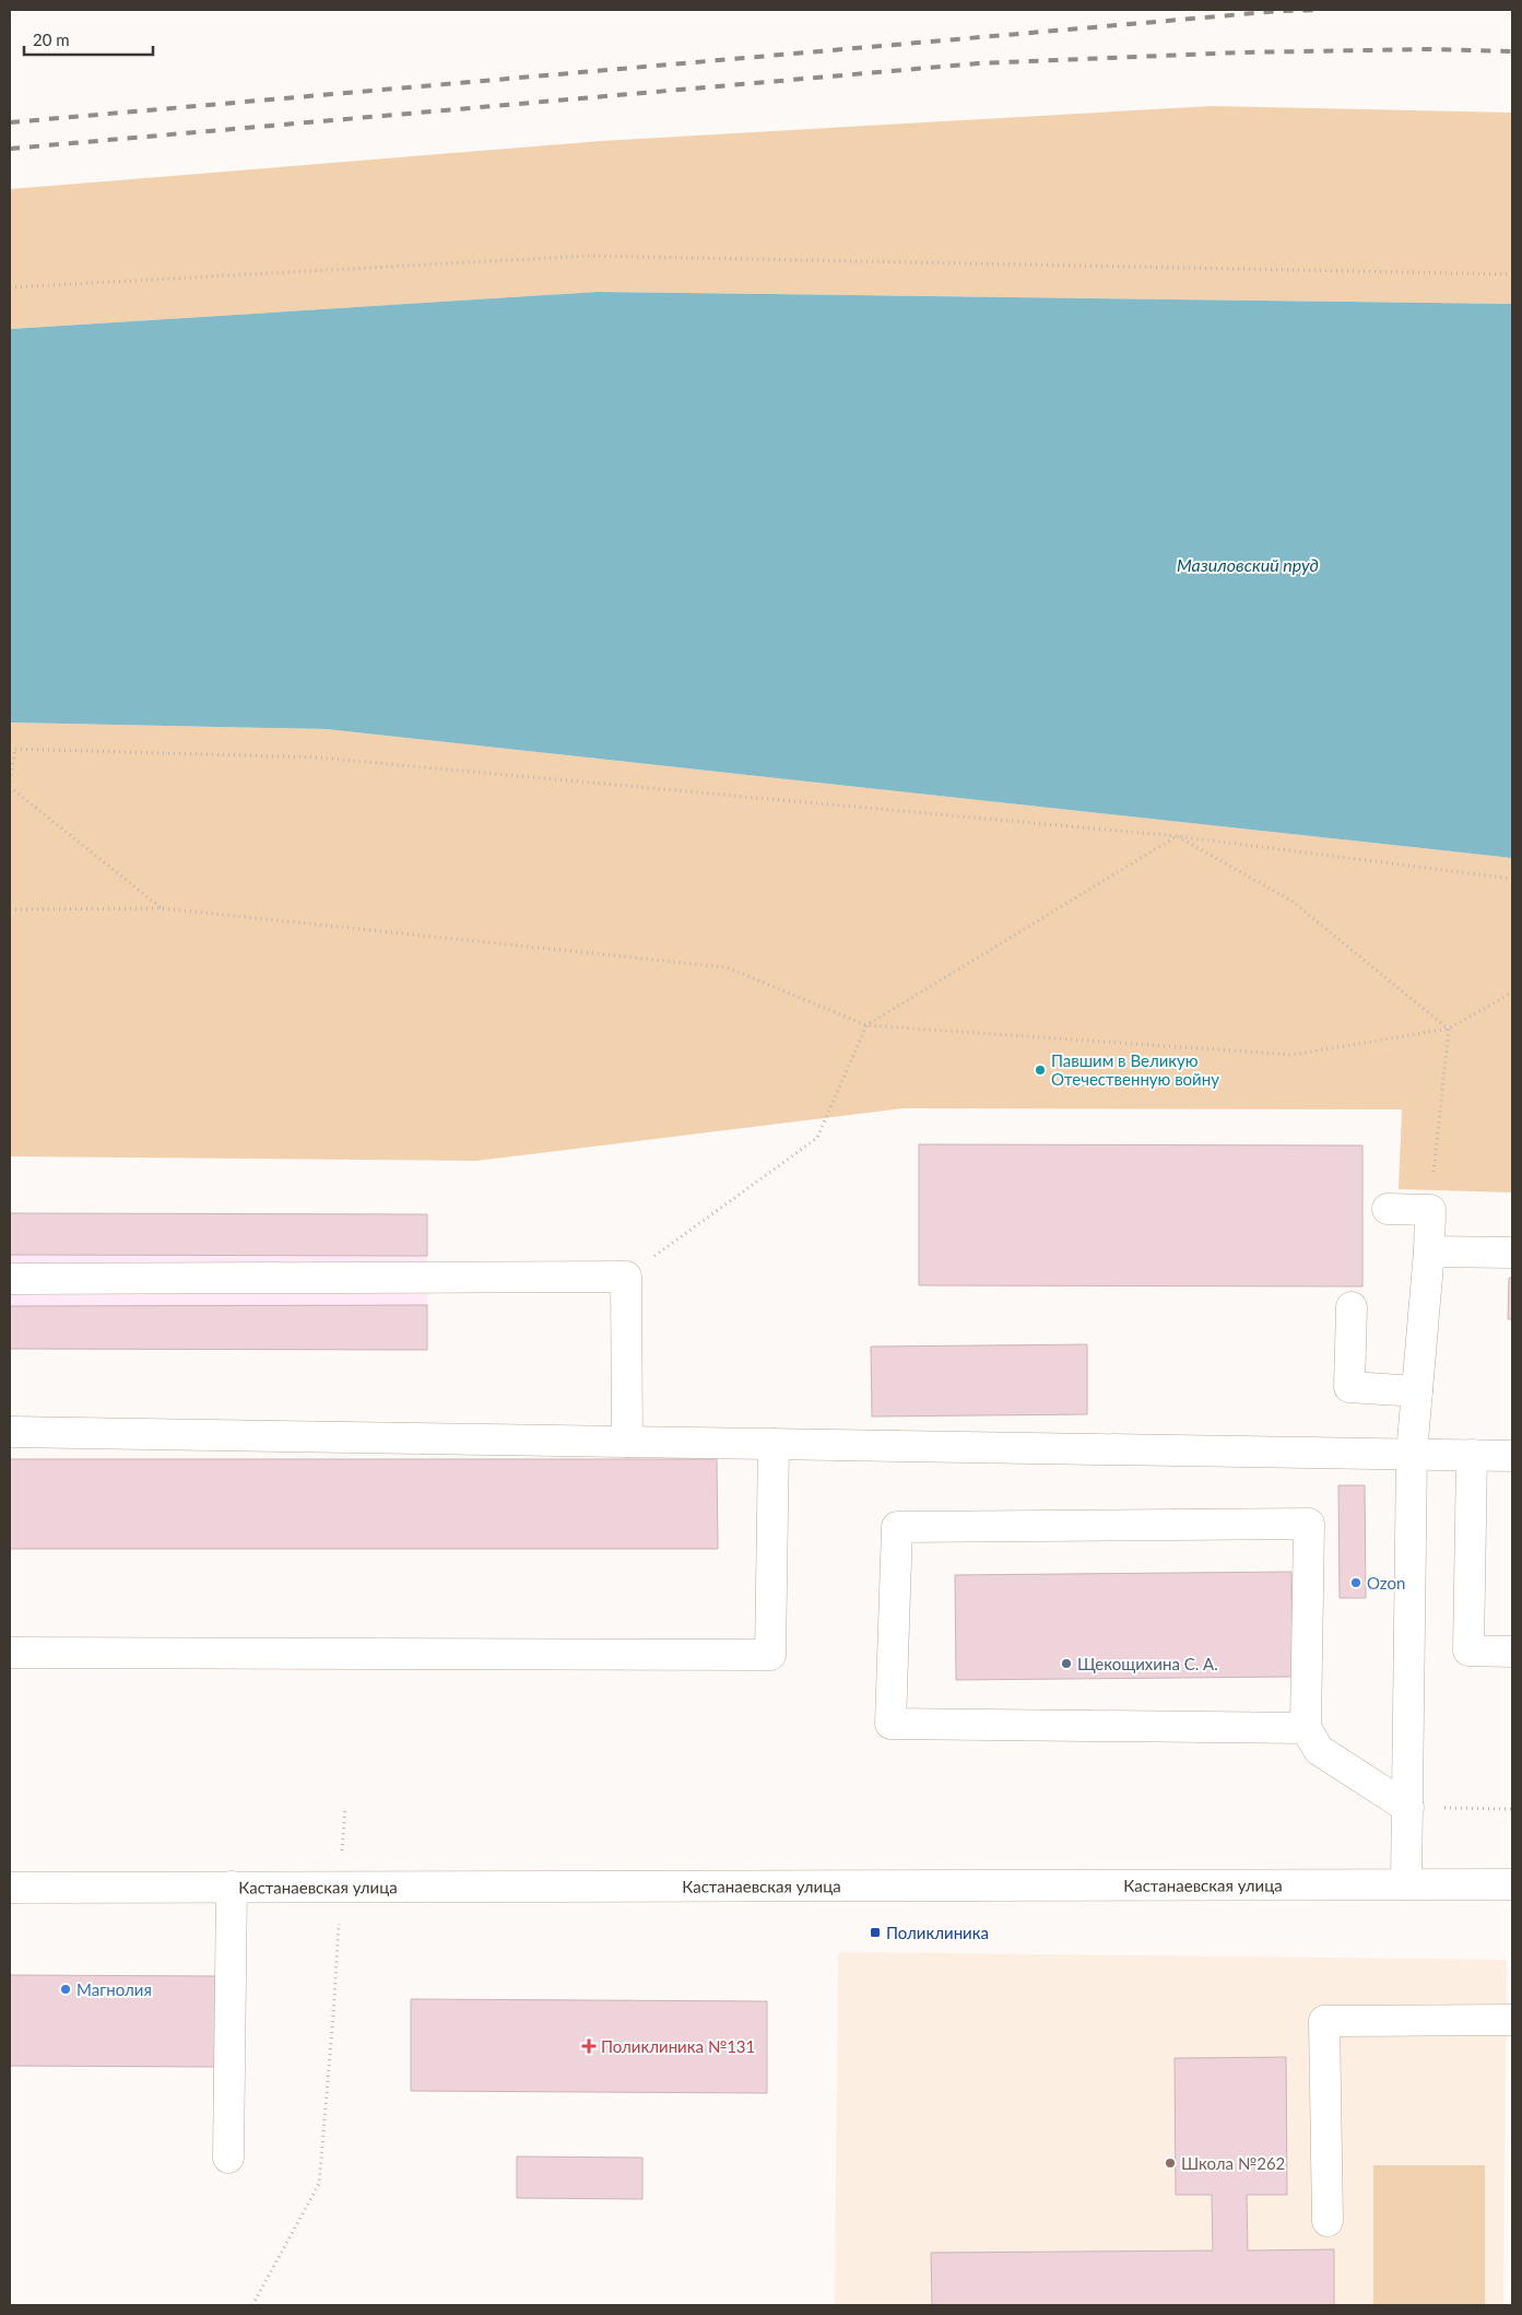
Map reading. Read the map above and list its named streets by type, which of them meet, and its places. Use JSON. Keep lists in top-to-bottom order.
{
  "streets": {
    "street": ["Кастанаевская улица"]
  },
  "water": ["Мазиловский пруд"],
  "places": {
    "other": [
      "Павшим в Великую Отечественную войну",
      "Ozon",
      "Щекощихина С. А.",
      "Магнолия",
      "Школа №262"
    ],
    "transit": ["Поликлиника"],
    "health": ["Поликлиника №131"]
  },
  "scale_bar": "20 m"
}
